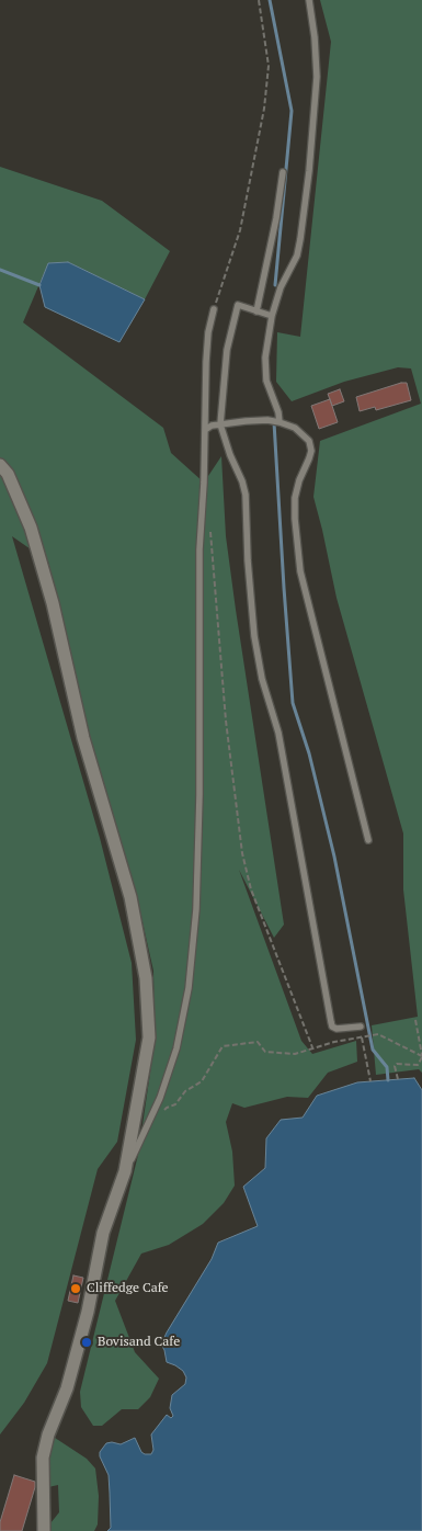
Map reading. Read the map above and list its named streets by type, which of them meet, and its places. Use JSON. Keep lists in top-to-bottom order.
{
  "places": ["Cliffedge Cafe", "Bovisand Cafe"]
}
